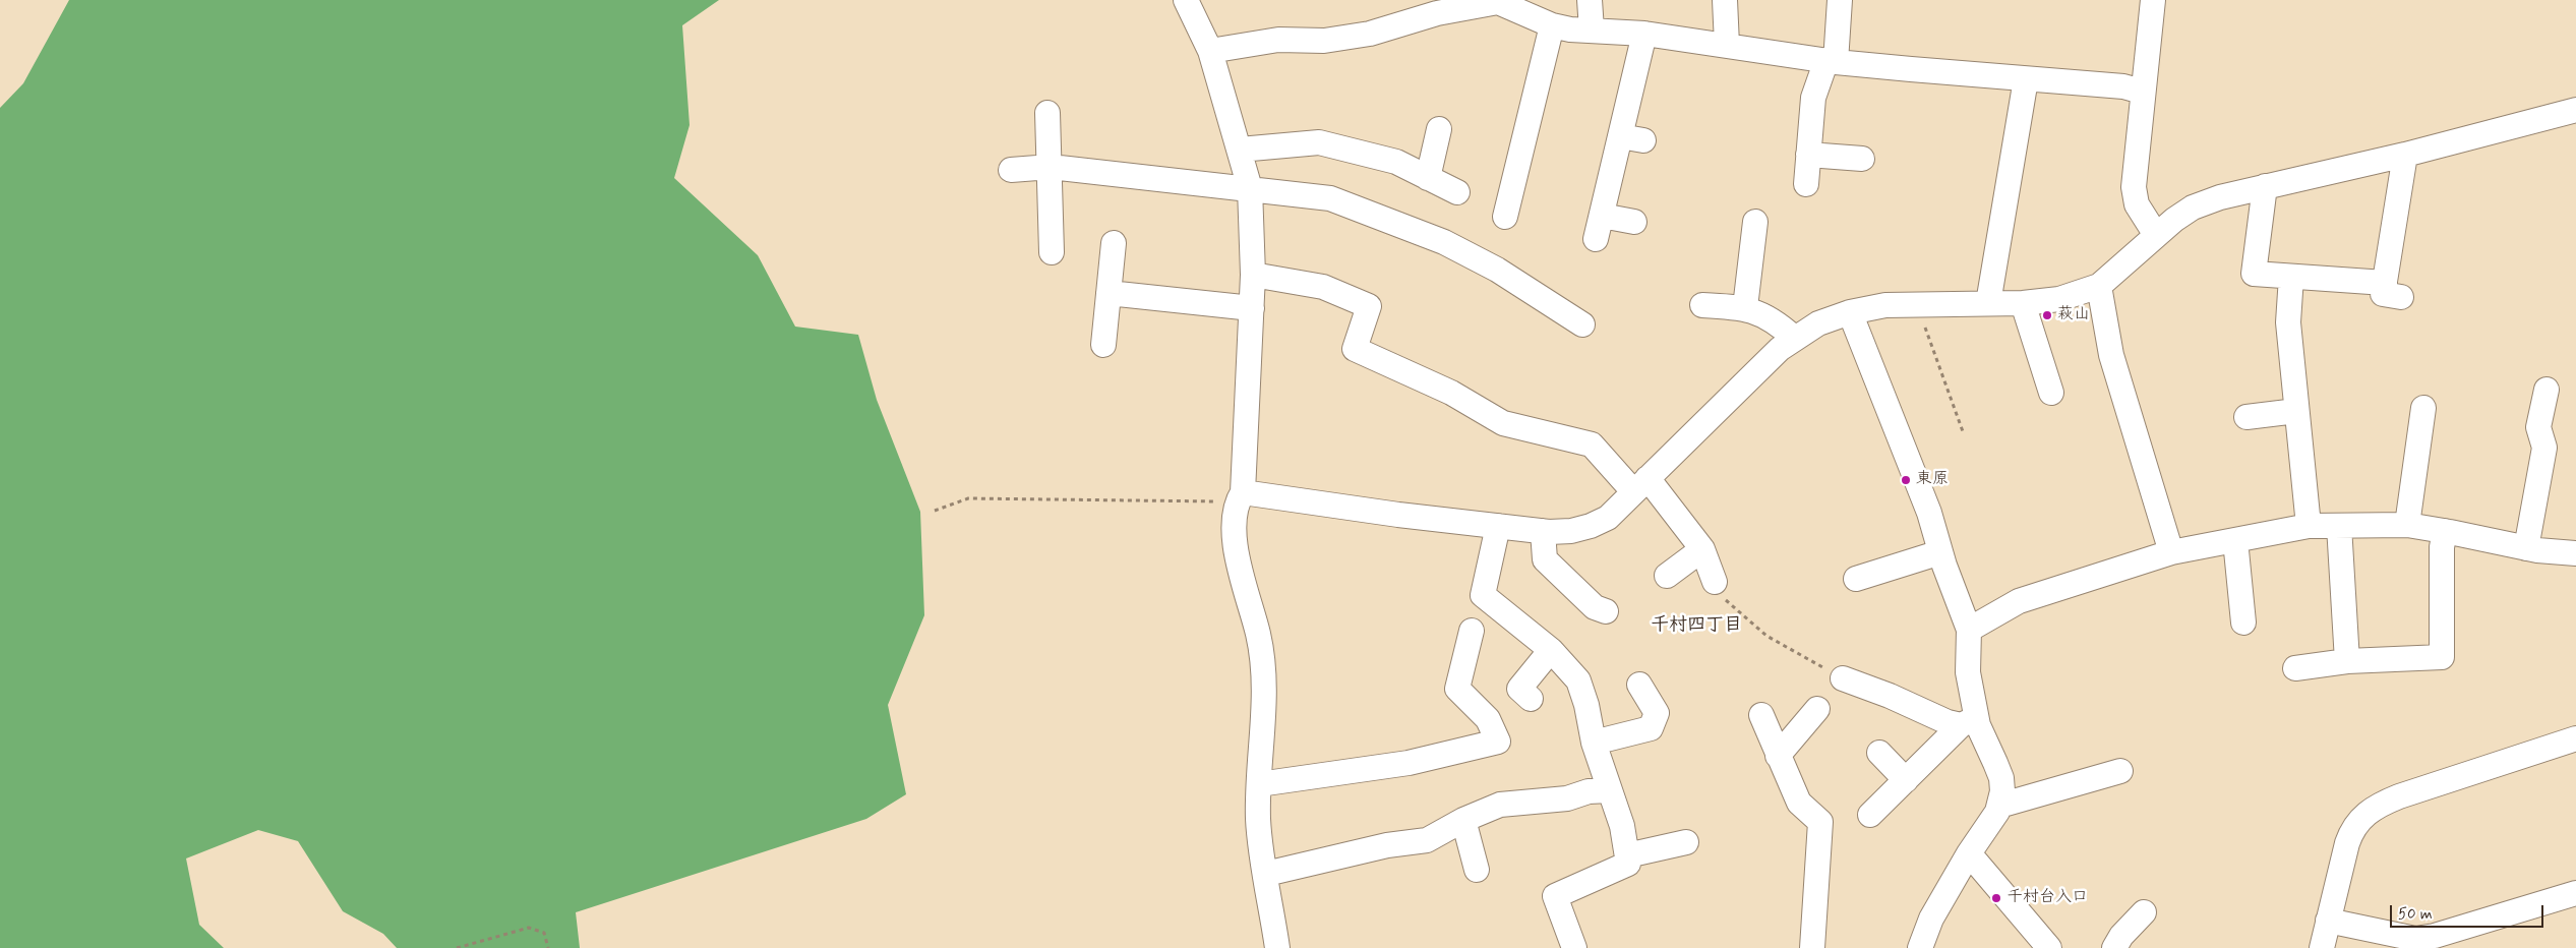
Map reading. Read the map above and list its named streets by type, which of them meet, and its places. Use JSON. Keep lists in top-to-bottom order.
{
  "districts": ["千村四丁目"],
  "places": ["萩山", "東原", "千村台入口"],
  "scale_bar": "50 m"
}
